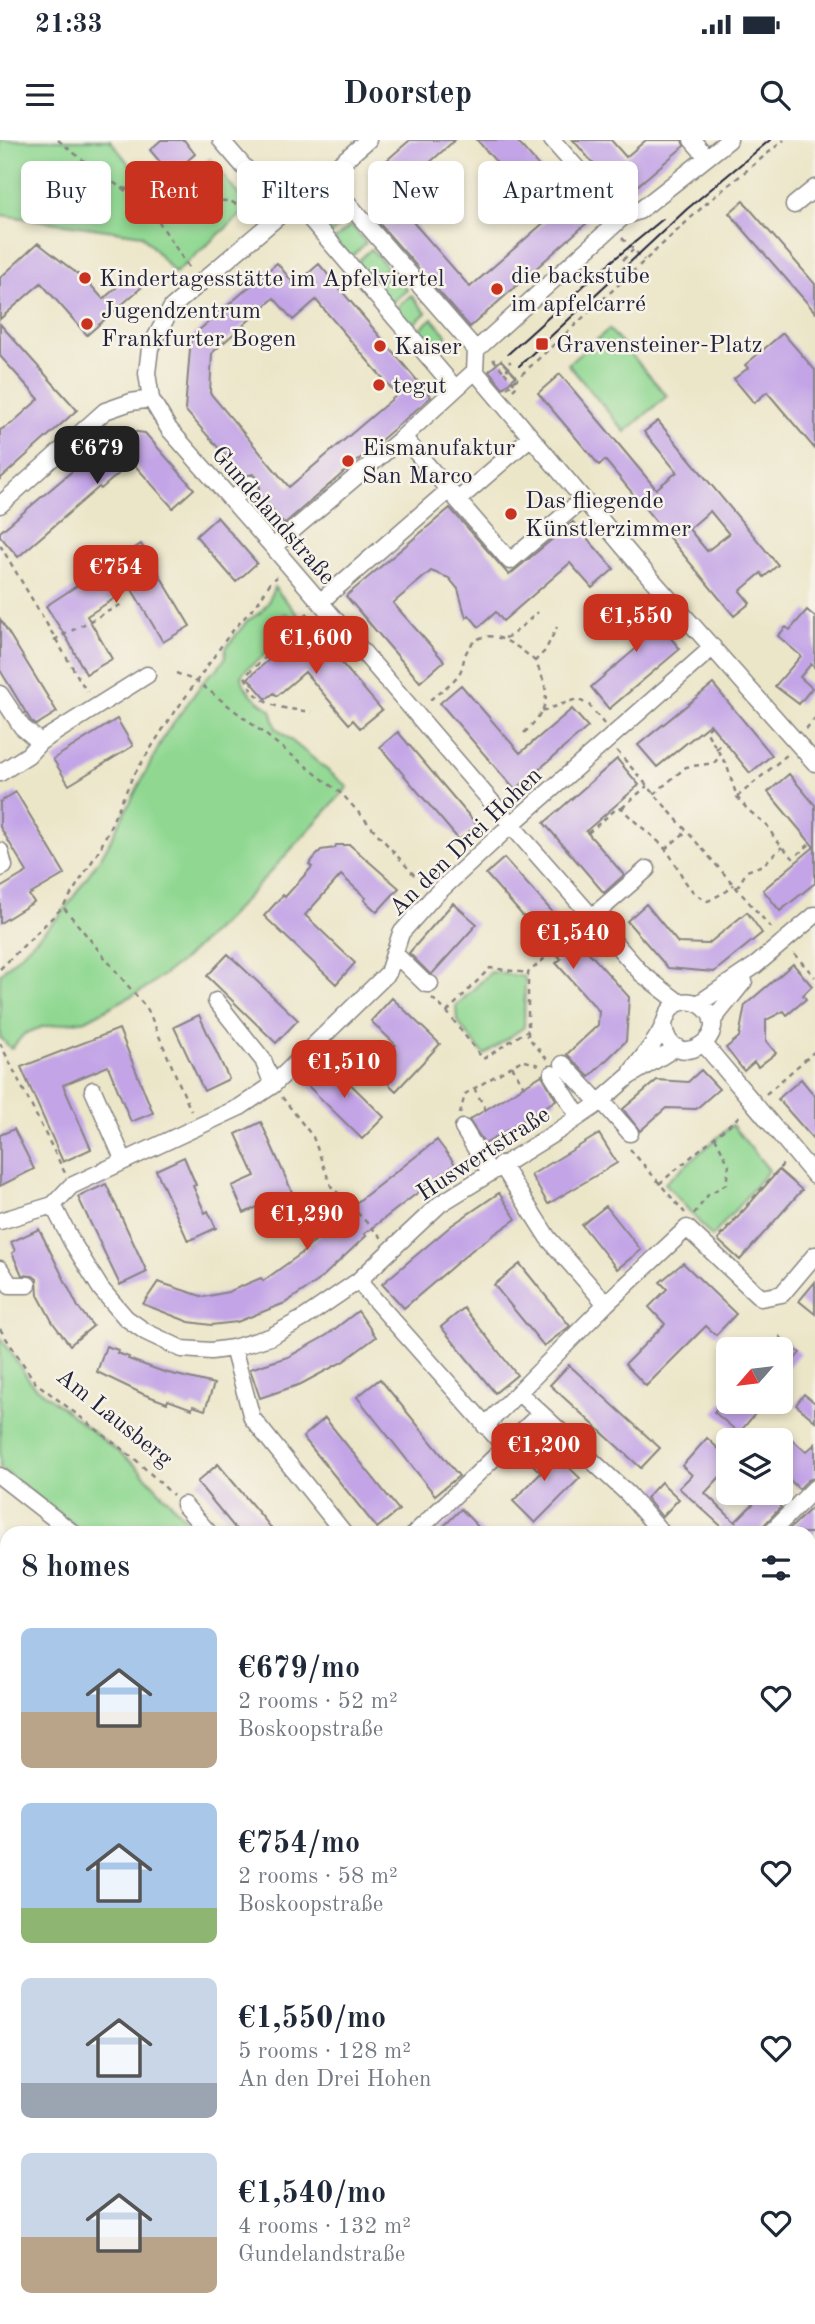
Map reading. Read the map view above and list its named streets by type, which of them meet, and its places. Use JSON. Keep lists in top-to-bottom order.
{
  "streets": {
    "street": ["Gundelandstraße", "An den Drei Hohen", "Huswertstraße"],
    "path": ["Am Lausberg"]
  },
  "crossings": [
    ["Gundelandstraße", "An den Drei Hohen"],
    ["Gundelandstraße", "Huswertstraße"],
    ["An den Drei Hohen", "Huswertstraße"]
  ],
  "places": {
    "other": [
      "Kindertagesstätte im Apfelviertel",
      "die backstube im apfelcarré",
      "Jugendzentrum Frankfurter Bogen",
      "Kaiser",
      "tegut",
      "Eismanufaktur San Marco",
      "Das fliegende Künstlerzimmer"
    ],
    "transit": ["Gravensteiner-Platz"]
  },
  "north": "bottom left",
  "page": {
    "status": "21:33",
    "header": "Doorstep",
    "chip": [
      "Buy",
      "Rent",
      "Filters",
      "New",
      "Apartment"
    ],
    "price": [
      "€679",
      "€754",
      "€1,550",
      "€1,600",
      "€1,540",
      "€1,510",
      "€1,290",
      "€1,200"
    ],
    "heading": "8 homes",
    "list": [
      {
        "name": "€679/mo",
        "note": "2 rooms · 52 m² · Boskoopstraße"
      },
      {
        "name": "€754/mo",
        "note": "2 rooms · 58 m² · Boskoopstraße"
      },
      {
        "name": "€1,550/mo",
        "note": "5 rooms · 128 m² · An den Drei Hohen"
      },
      {
        "name": "€1,540/mo",
        "note": "4 rooms · 132 m² · Gundelandstraße"
      }
    ]
  }
}
